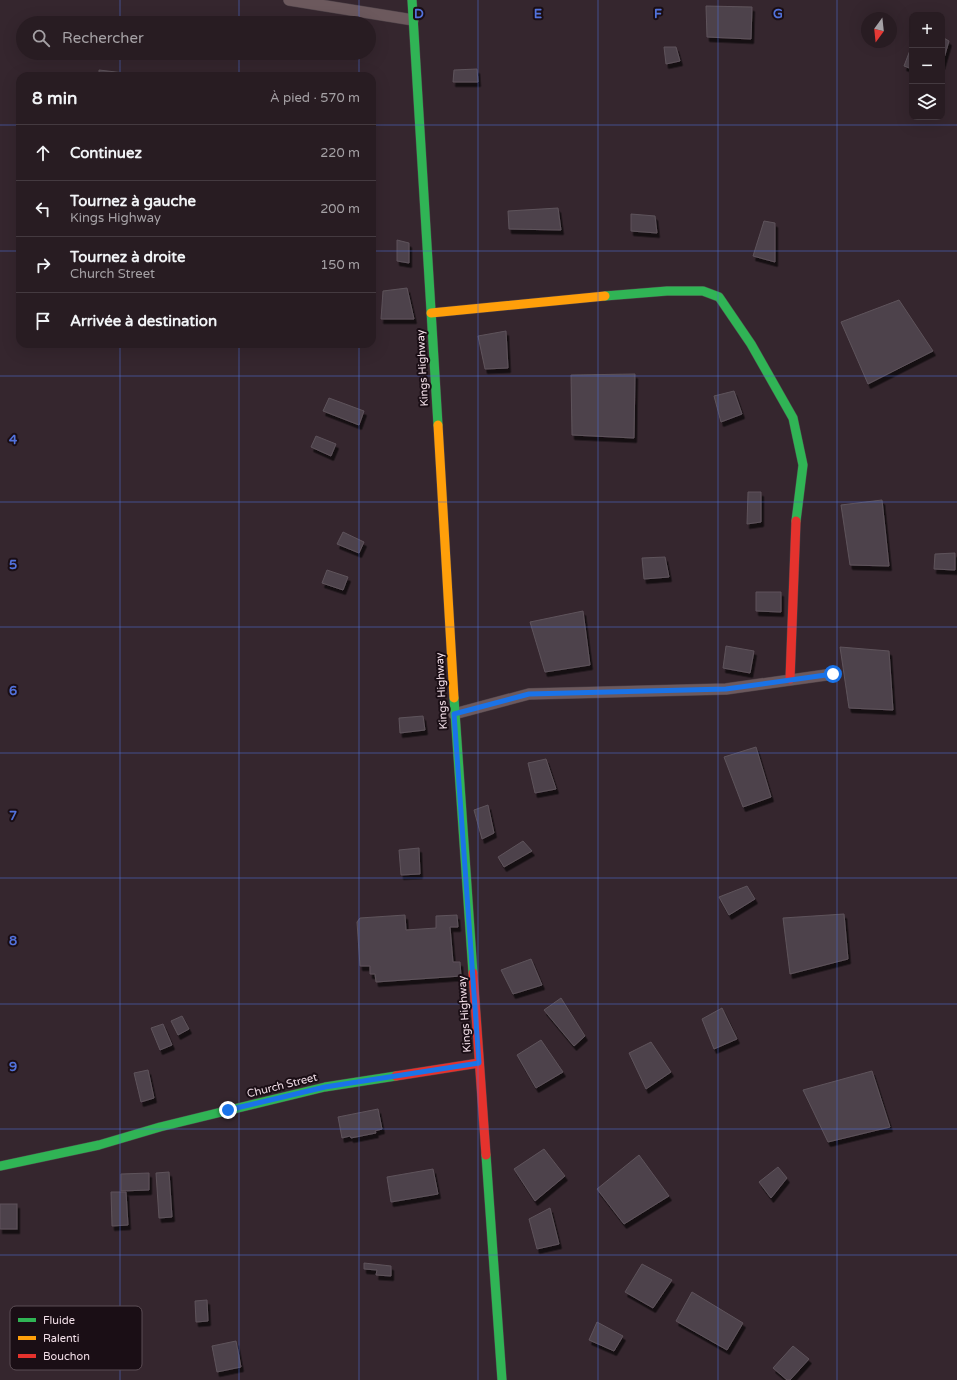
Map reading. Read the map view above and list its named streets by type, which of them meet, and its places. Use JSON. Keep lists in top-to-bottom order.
{
  "streets": {
    "street": ["Kings Highway", "Church Street"]
  },
  "crossings": [
    ["Kings Highway", "Church Street"]
  ],
  "legend": ["Fluide", "Ralenti", "Bouchon"],
  "north": "bottom",
  "page": {
    "map_buttons": ["+", "−"],
    "search": "Rechercher",
    "heading": ["8 min", "À pied · 570 m"],
    "list": [
      ["Continuez", "220 m"],
      ["Tournez à gauche", "Kings Highway", "200 m"],
      ["Tournez à droite", "Church Street", "150 m"],
      "Arrivée à destination"
    ]
  },
  "grid": {
    "columns": [
      "D",
      "E",
      "F",
      "G"
    ],
    "rows": [
      "4",
      "5",
      "6",
      "7",
      "8",
      "9"
    ]
  }
}
